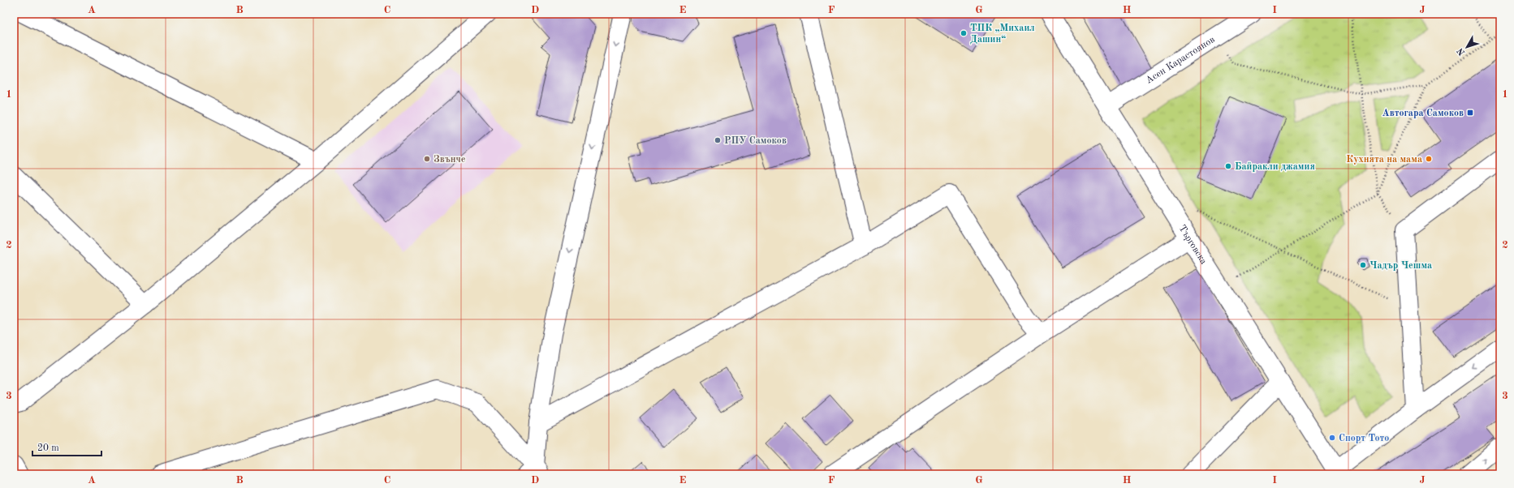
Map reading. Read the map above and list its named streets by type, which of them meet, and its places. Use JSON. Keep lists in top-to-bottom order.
{
  "streets": {
    "street": ["Асен Карастоянов", "Търговска"]
  },
  "crossings": [
    ["Асен Карастоянов", "Търговска"]
  ],
  "places": {
    "other": [
      "ТПК „Михаил Дашин“",
      "РПУ Самоков",
      "Звънче",
      "Кухнята на мама",
      "Байракли джамия",
      "Чадър Чешма",
      "Спорт Тото"
    ],
    "transit": ["Автогара Самоков"]
  },
  "scale_bar": "20 m",
  "north": "bottom left",
  "grid": {
    "columns": [
      "A",
      "B",
      "C",
      "D",
      "E",
      "F",
      "G",
      "H",
      "I",
      "J"
    ],
    "rows": ["1", "2", "3"]
  }
}
